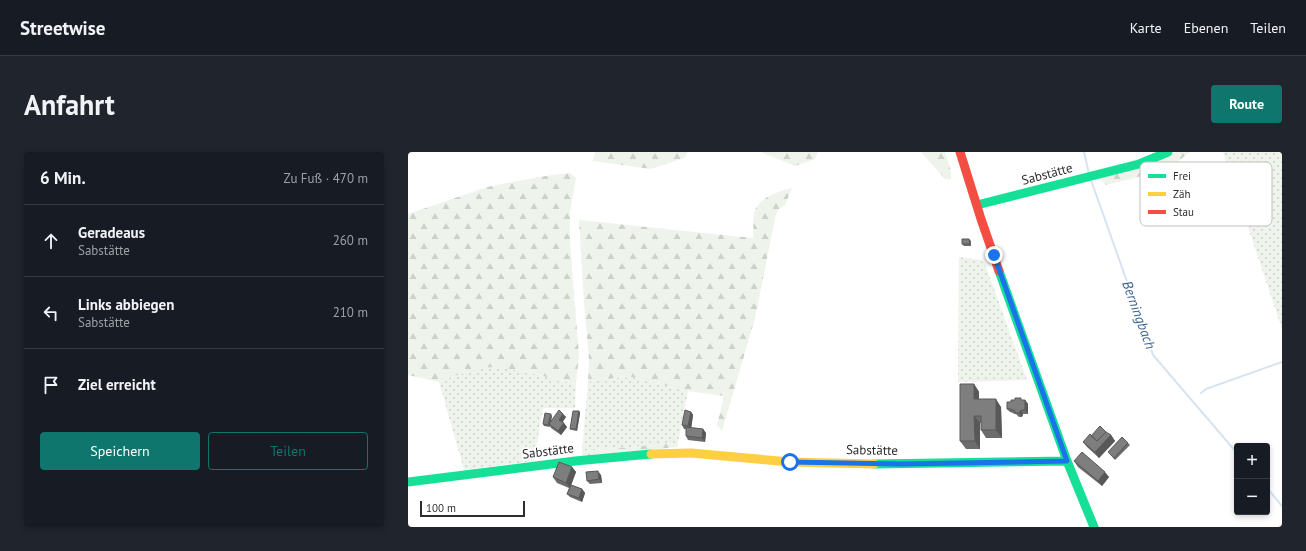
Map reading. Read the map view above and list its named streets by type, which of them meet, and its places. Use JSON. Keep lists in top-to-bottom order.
{
  "streets": {
    "street": ["Sabstätte"]
  },
  "water": ["Berningbach"],
  "legend": ["Frei", "Zäh", "Stau"],
  "scale_bar": "100 m",
  "page": {
    "header": "Streetwise",
    "nav": ["Karte", "Ebenen", "Teilen"],
    "buttons": [
      "Route",
      ["Speichern", "Teilen"]
    ],
    "title": "Anfahrt",
    "heading": ["6 Min.", "Zu Fuß · 470 m"],
    "list": [
      ["Geradeaus", "Sabstätte", "260 m"],
      ["Links abbiegen", "Sabstätte", "210 m"],
      "Ziel erreicht"
    ],
    "map_buttons": ["+", "−"],
    "scale": "100 m"
  }
}
